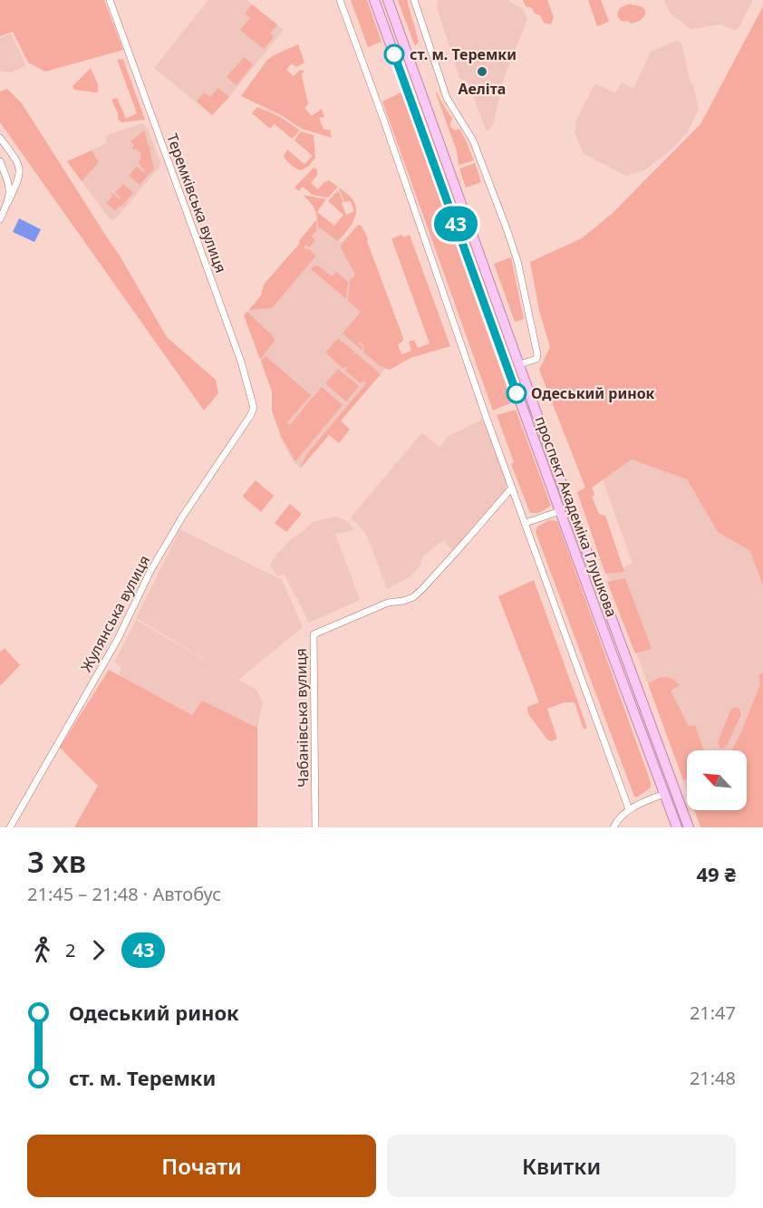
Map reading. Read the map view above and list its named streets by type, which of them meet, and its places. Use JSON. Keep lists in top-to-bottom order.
{
  "streets": {
    "highway": ["проспект Академіка Глушкова"],
    "street": ["Теремківська вулиця", "Жулянська вулиця", "Чабанівська вулиця"]
  },
  "crossings": [
    ["Теремківська вулиця", "Жулянська вулиця"]
  ],
  "places": ["ст. м. Теремки", "Аеліта", "Одеський ринок"],
  "lines": ["bus line 43"],
  "north": "top left",
  "page": {
    "on_map": "43",
    "heading": ["3 хв", "21:45 – 21:48 · Автобус", "49 ₴"],
    "legs": ["2", "43"],
    "list": [
      {
        "name": "Одеський ринок",
        "value": "21:47"
      },
      {
        "name": "ст. м. Теремки",
        "value": "21:48"
      }
    ],
    "buttons": ["Почати", "Квитки"]
  }
}
